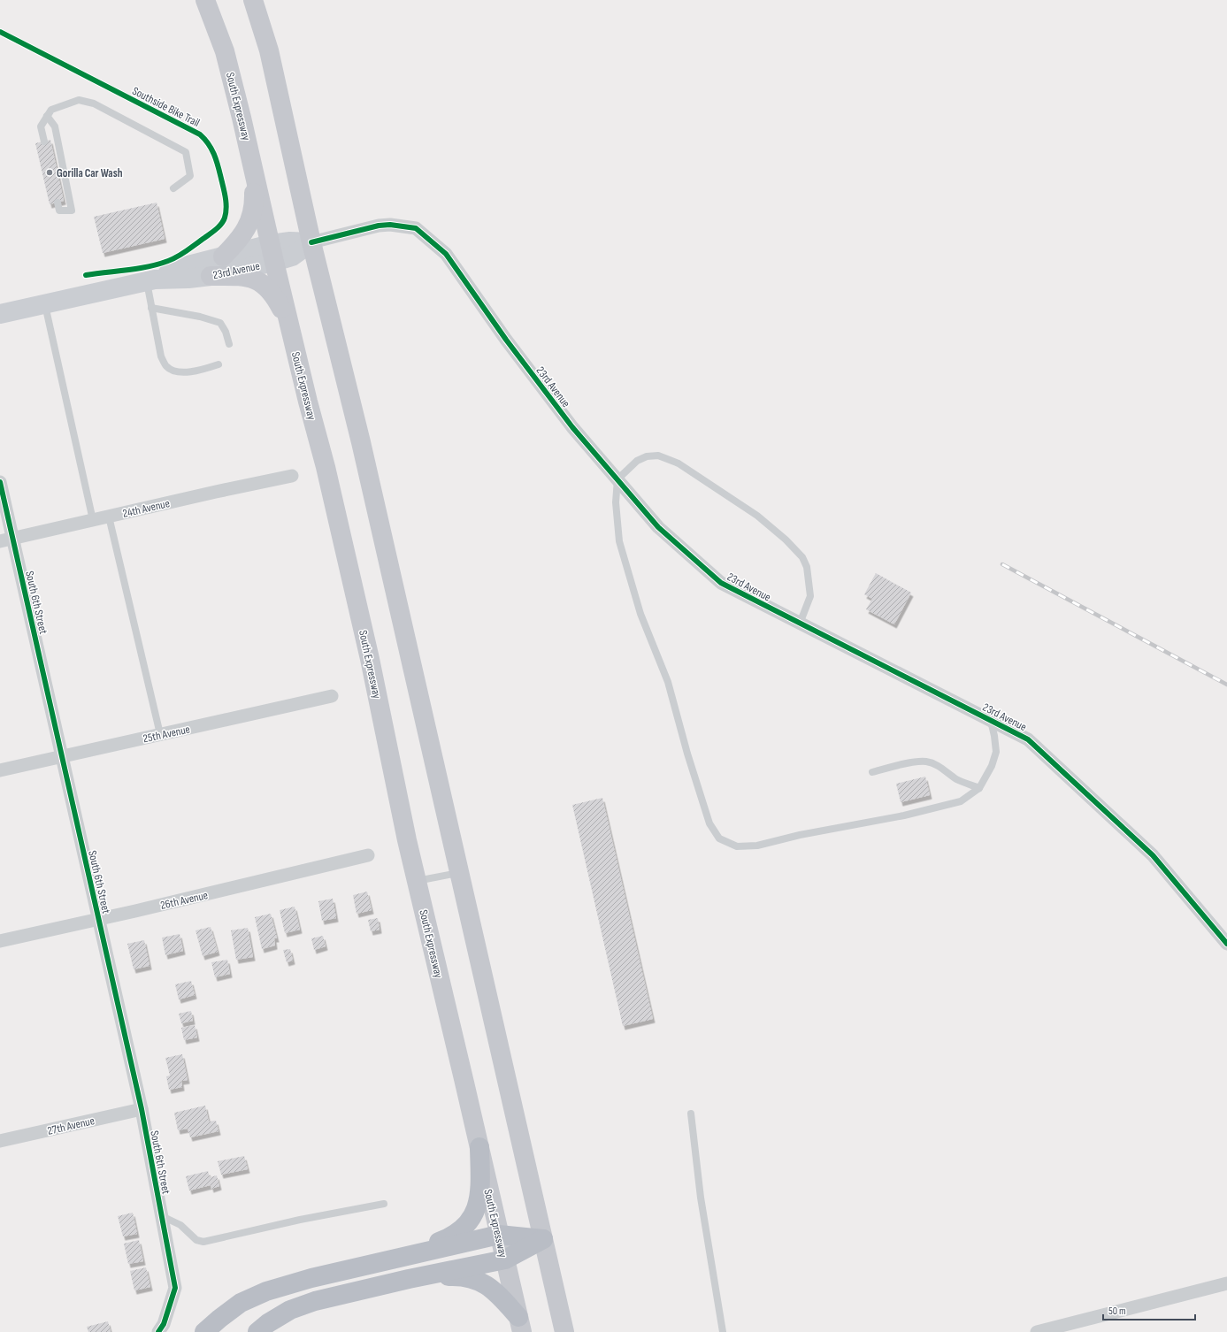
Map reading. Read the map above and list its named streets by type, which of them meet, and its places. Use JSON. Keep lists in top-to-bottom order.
{
  "streets": {
    "main road": ["South Expressway", "23rd Avenue"],
    "street": [
      "24th Avenue",
      "South 6th Street",
      "25th Avenue",
      "26th Avenue",
      "27th Avenue"
    ],
    "cycle path": ["Southside Bike Trail"]
  },
  "crossings": [
    ["South Expressway", "23rd Avenue"],
    ["24th Avenue", "South 6th Street"],
    ["South 6th Street", "25th Avenue"],
    ["South 6th Street", "26th Avenue"],
    ["South 6th Street", "27th Avenue"]
  ],
  "places": ["Gorilla Car Wash"],
  "scale_bar": "50 m"
}
